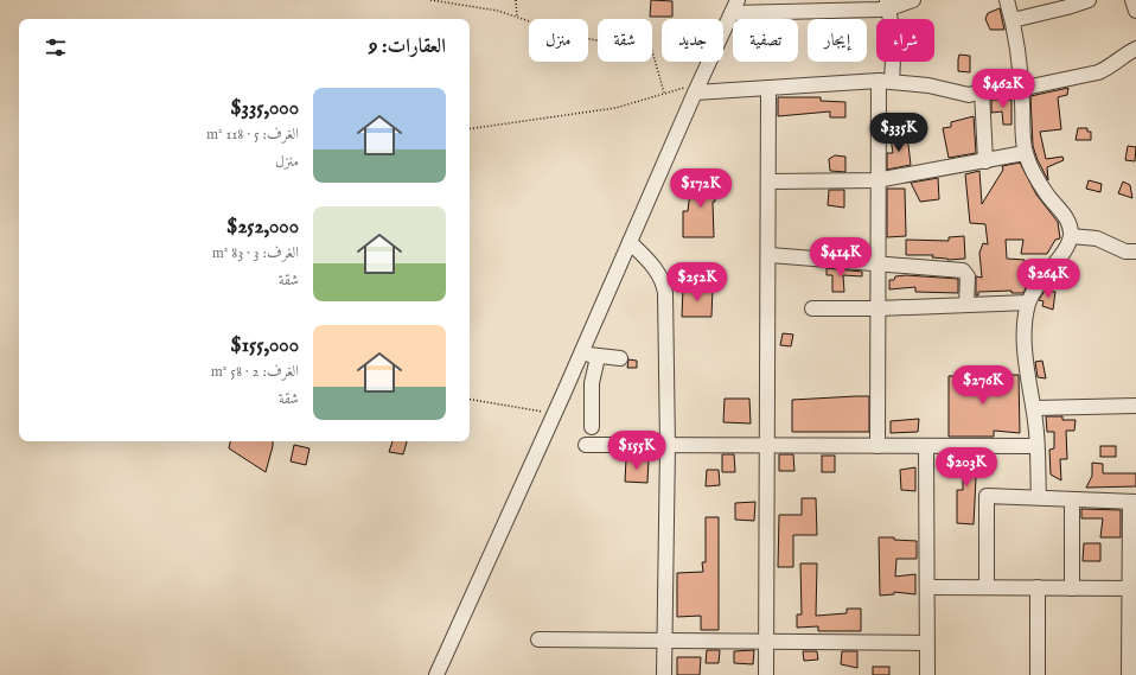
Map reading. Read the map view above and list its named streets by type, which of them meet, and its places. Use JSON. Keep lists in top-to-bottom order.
{
  "page": {
    "chip": [
      "شراء",
      "إيجار",
      "تصفية",
      "جديد",
      "شقة",
      "منزل"
    ],
    "heading": "العقارات: 9",
    "price": [
      "$462K",
      "$335K",
      "$172K",
      "$414K",
      "$264K",
      "$252K",
      "$276K",
      "$155K",
      "$203K"
    ],
    "list": [
      {
        "name": "$335,000",
        "note": "الغرف: 5 · 118 m² · منزل"
      },
      {
        "name": "$252,000",
        "note": "الغرف: 3 · 83 m² · شقة"
      },
      {
        "name": "$155,000",
        "note": "الغرف: 2 · 58 m² · شقة"
      }
    ]
  }
}
